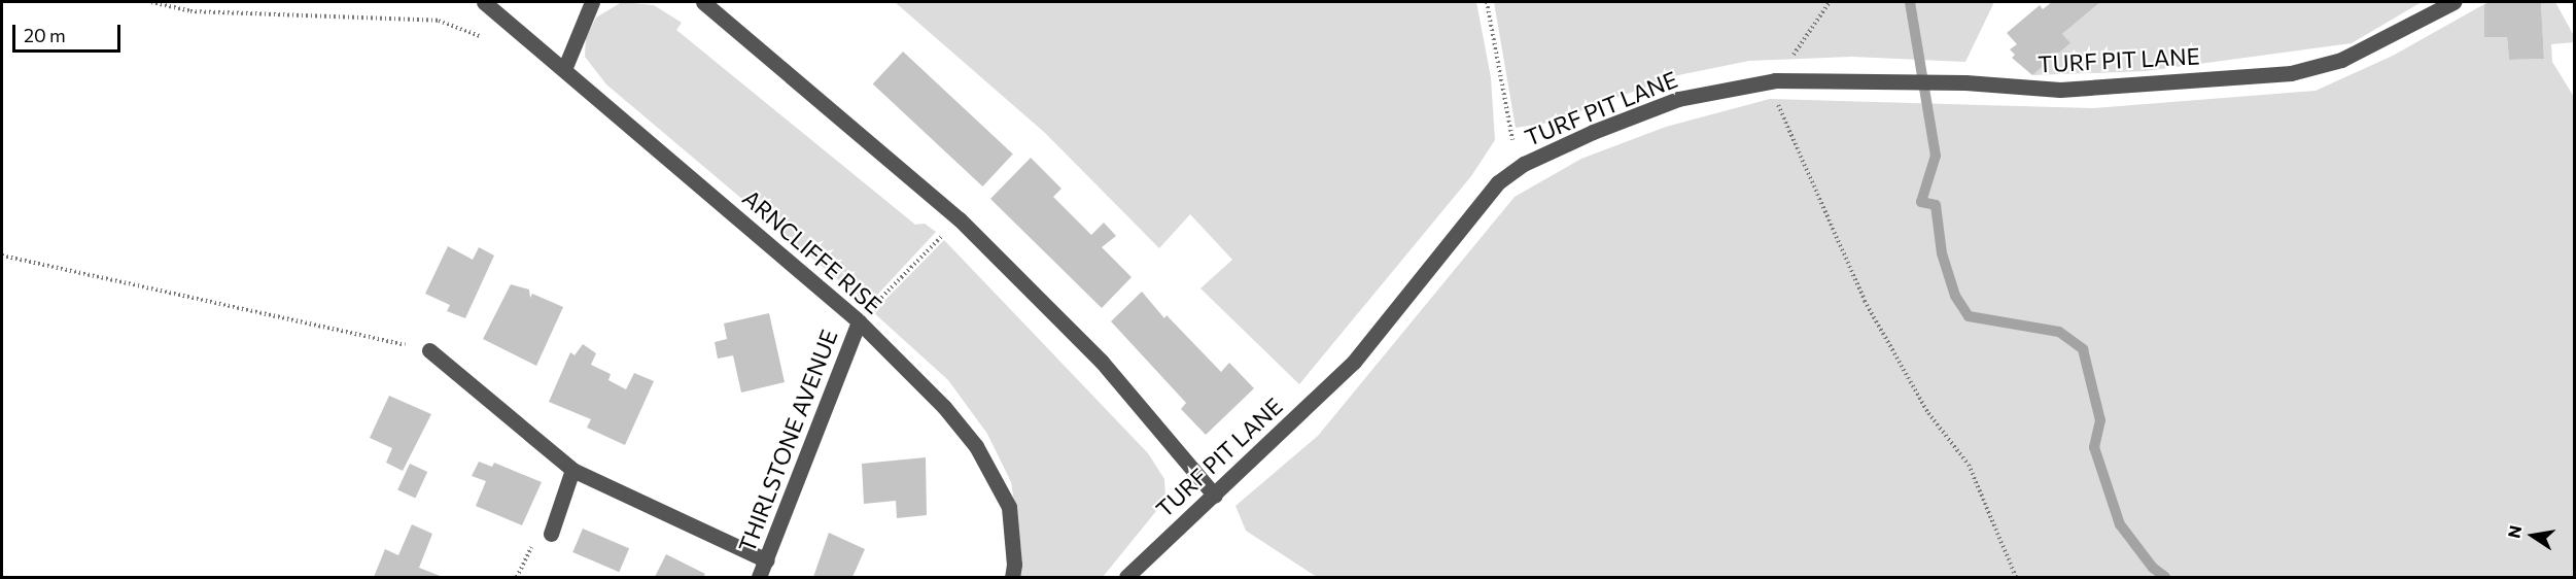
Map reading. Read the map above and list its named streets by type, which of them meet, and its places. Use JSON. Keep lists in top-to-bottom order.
{
  "streets": {
    "street": ["TURF PIT LANE", "ARNCLIFFE RISE", "THIRLSTONE AVENUE"]
  },
  "crossings": [
    ["ARNCLIFFE RISE", "THIRLSTONE AVENUE"]
  ],
  "scale_bar": "20 m",
  "north": "left"
}
